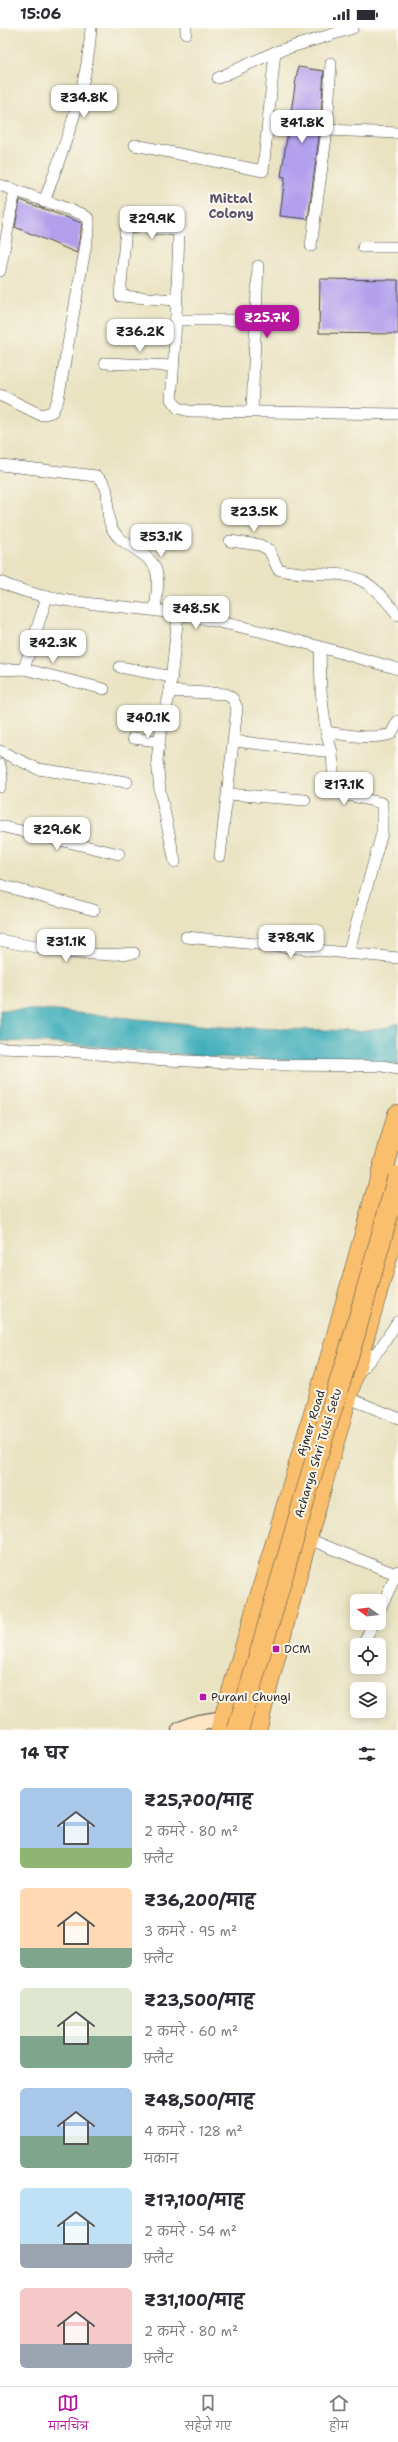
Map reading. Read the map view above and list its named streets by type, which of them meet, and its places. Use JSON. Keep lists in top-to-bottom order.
{
  "streets": {
    "highway": ["Ajmer Road", "Acharya Shri Tulsi Setu"]
  },
  "crossings": [
    ["Ajmer Road", "Acharya Shri Tulsi Setu"]
  ],
  "districts": ["Mittal Colony"],
  "places": {
    "transit": ["DCM", "Purani Chungi"]
  },
  "north": "left",
  "page": {
    "status": "15:06",
    "price": [
      "₹34.8K",
      "₹41.8K",
      "₹29.9K",
      "₹25.7K",
      "₹36.2K",
      "₹23.5K",
      "₹53.1K",
      "₹48.5K",
      "₹42.3K",
      "₹40.1K",
      "₹17.1K",
      "₹29.6K",
      "₹78.9K",
      "₹31.1K"
    ],
    "heading": "14 घर",
    "list": [
      {
        "name": "₹25,700/माह",
        "note": "2 कमरे · 80 m² · फ़्लैट"
      },
      {
        "name": "₹36,200/माह",
        "note": "3 कमरे · 95 m² · फ़्लैट"
      },
      {
        "name": "₹23,500/माह",
        "note": "2 कमरे · 60 m² · फ़्लैट"
      },
      {
        "name": "₹48,500/माह",
        "note": "4 कमरे · 128 m² · मकान"
      },
      {
        "name": "₹17,100/माह",
        "note": "2 कमरे · 54 m² · फ़्लैट"
      },
      {
        "name": "₹31,100/माह",
        "note": "2 कमरे · 80 m² · फ़्लैट"
      }
    ],
    "tabs": ["मानचित्र", "सहेजे गए", "होम"]
  }
}
